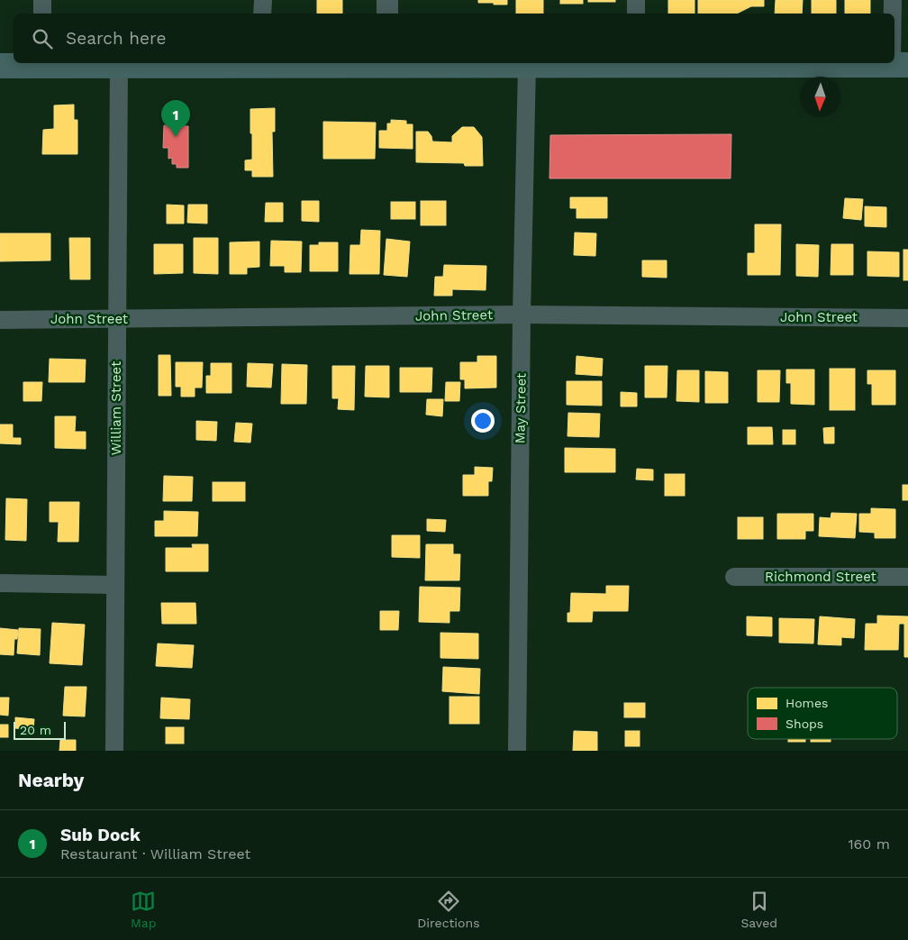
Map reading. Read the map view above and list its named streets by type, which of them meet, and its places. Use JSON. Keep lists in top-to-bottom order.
{
  "streets": {
    "street": [
      "John Street",
      "William Street",
      "May Street",
      "Richmond Street"
    ]
  },
  "crossings": [
    ["John Street", "William Street"],
    ["John Street", "May Street"]
  ],
  "legend": ["Homes", "Shops"],
  "scale_bar": "20 m",
  "north": "bottom",
  "page": {
    "search": "Search here",
    "pins": "1",
    "scale": "20 m",
    "heading": "Nearby",
    "list": [
      {
        "mark": "1",
        "name": "Sub Dock",
        "note": "Restaurant · William Street",
        "value": "160 m"
      }
    ],
    "nav": ["Map", "Directions", "Saved"]
  }
}
